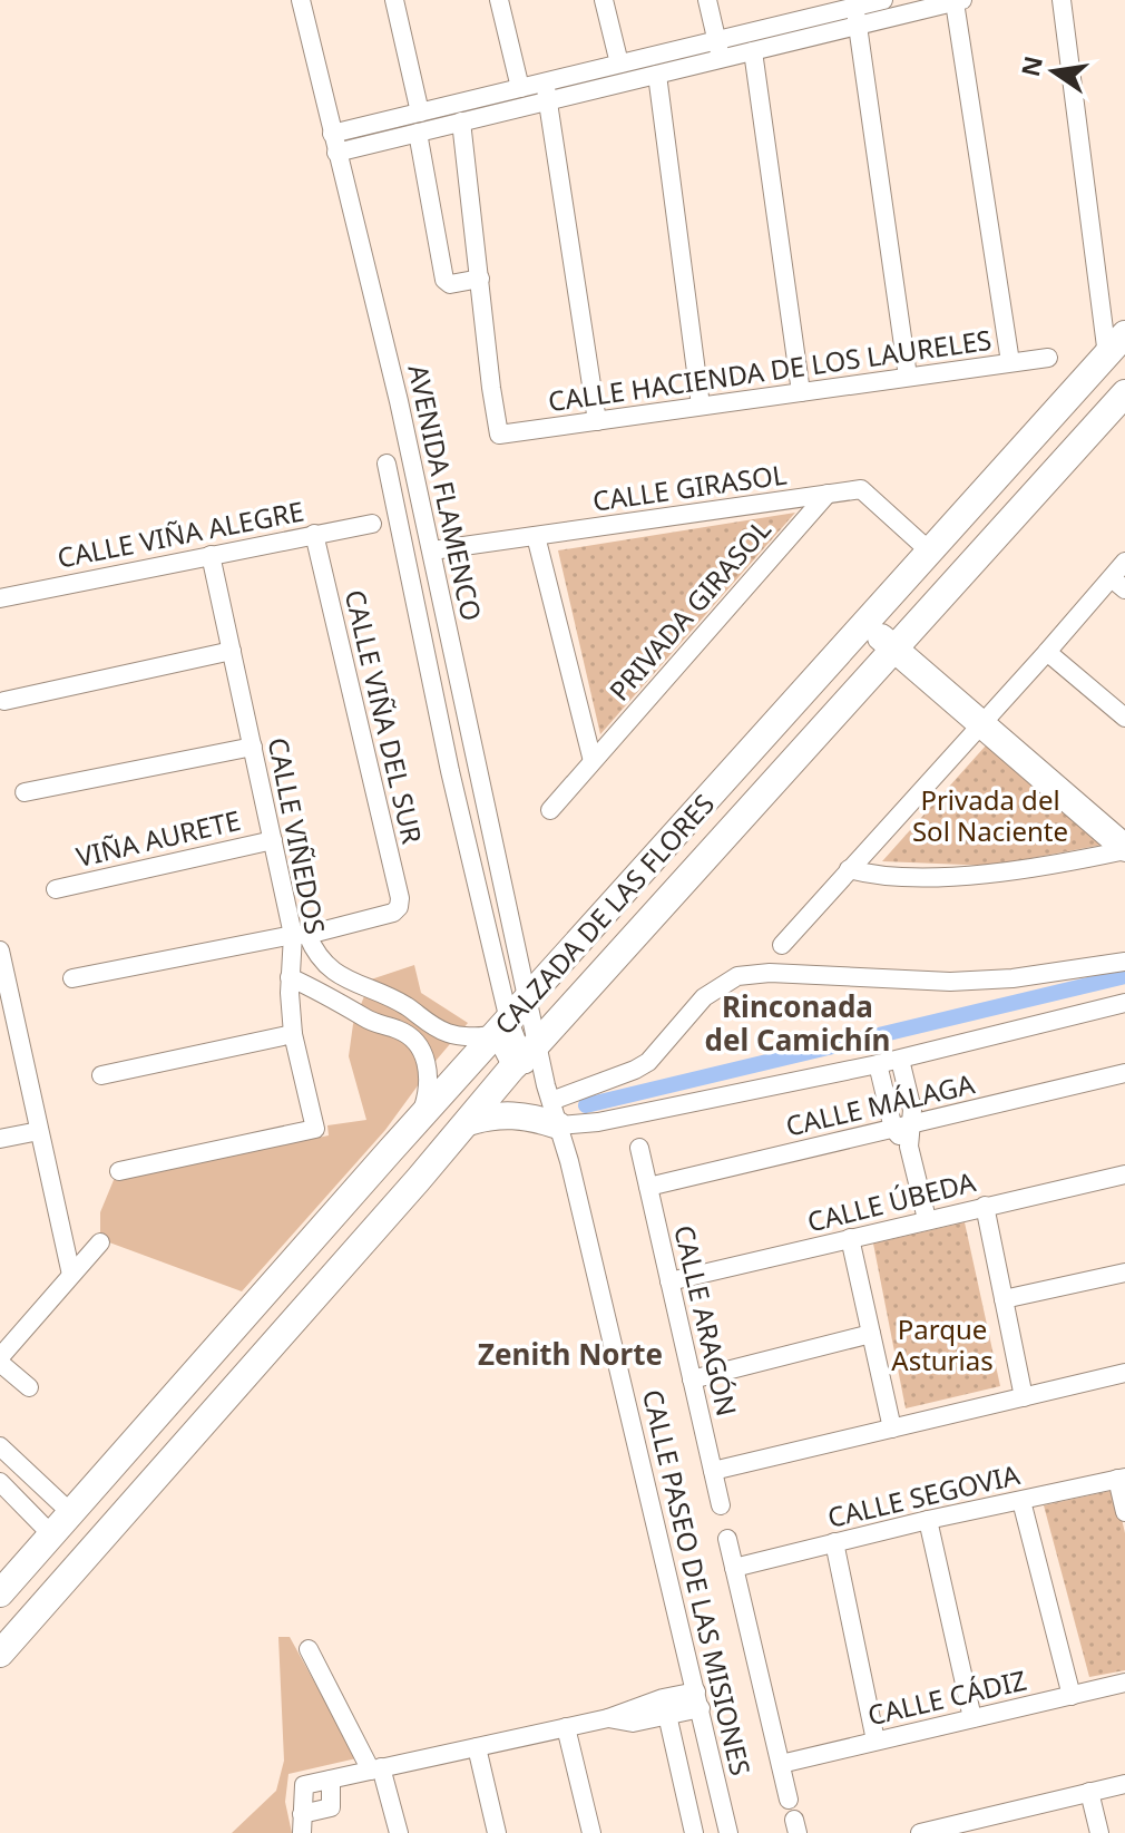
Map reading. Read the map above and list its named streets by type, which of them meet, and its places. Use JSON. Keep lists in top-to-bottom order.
{
  "streets": {
    "street": [
      "CALLE HACIENDA DE LOS LAURELES",
      "CALLE GIRASOL",
      "AVENIDA FLAMENCO",
      "CALLE VIÑA ALEGRE",
      "PRIVADA GIRASOL",
      "CALLE VIÑA DEL SUR",
      "CALLE VIÑEDOS",
      "VIÑA AURETE",
      "CALZADA DE LAS FLORES",
      "CALLE MÁLAGA",
      "CALLE ÚBEDA",
      "CALLE ARAGÓN",
      "CALLE SEGOVIA",
      "CALLE PASEO DE LAS MISIONES",
      "CALLE CÁDIZ"
    ]
  },
  "crossings": [
    ["CALLE GIRASOL", "AVENIDA FLAMENCO"],
    ["CALLE GIRASOL", "PRIVADA GIRASOL"],
    ["CALLE GIRASOL", "CALZADA DE LAS FLORES"],
    ["AVENIDA FLAMENCO", "CALZADA DE LAS FLORES"],
    ["AVENIDA FLAMENCO", "CALLE PASEO DE LAS MISIONES"],
    ["CALLE VIÑA ALEGRE", "CALLE VIÑA DEL SUR"],
    ["CALLE VIÑA ALEGRE", "CALLE VIÑEDOS"],
    ["CALLE VIÑA DEL SUR", "CALLE VIÑEDOS"],
    ["CALLE VIÑEDOS", "VIÑA AURETE"],
    ["CALZADA DE LAS FLORES", "CALLE PASEO DE LAS MISIONES"],
    ["CALLE MÁLAGA", "CALLE ARAGÓN"],
    ["CALLE ÚBEDA", "CALLE ARAGÓN"]
  ],
  "districts": ["Rinconada del Camichín", "Zenith Norte"],
  "parks": ["Privada del Sol Naciente", "Parque Asturias"],
  "north": "left"
}
